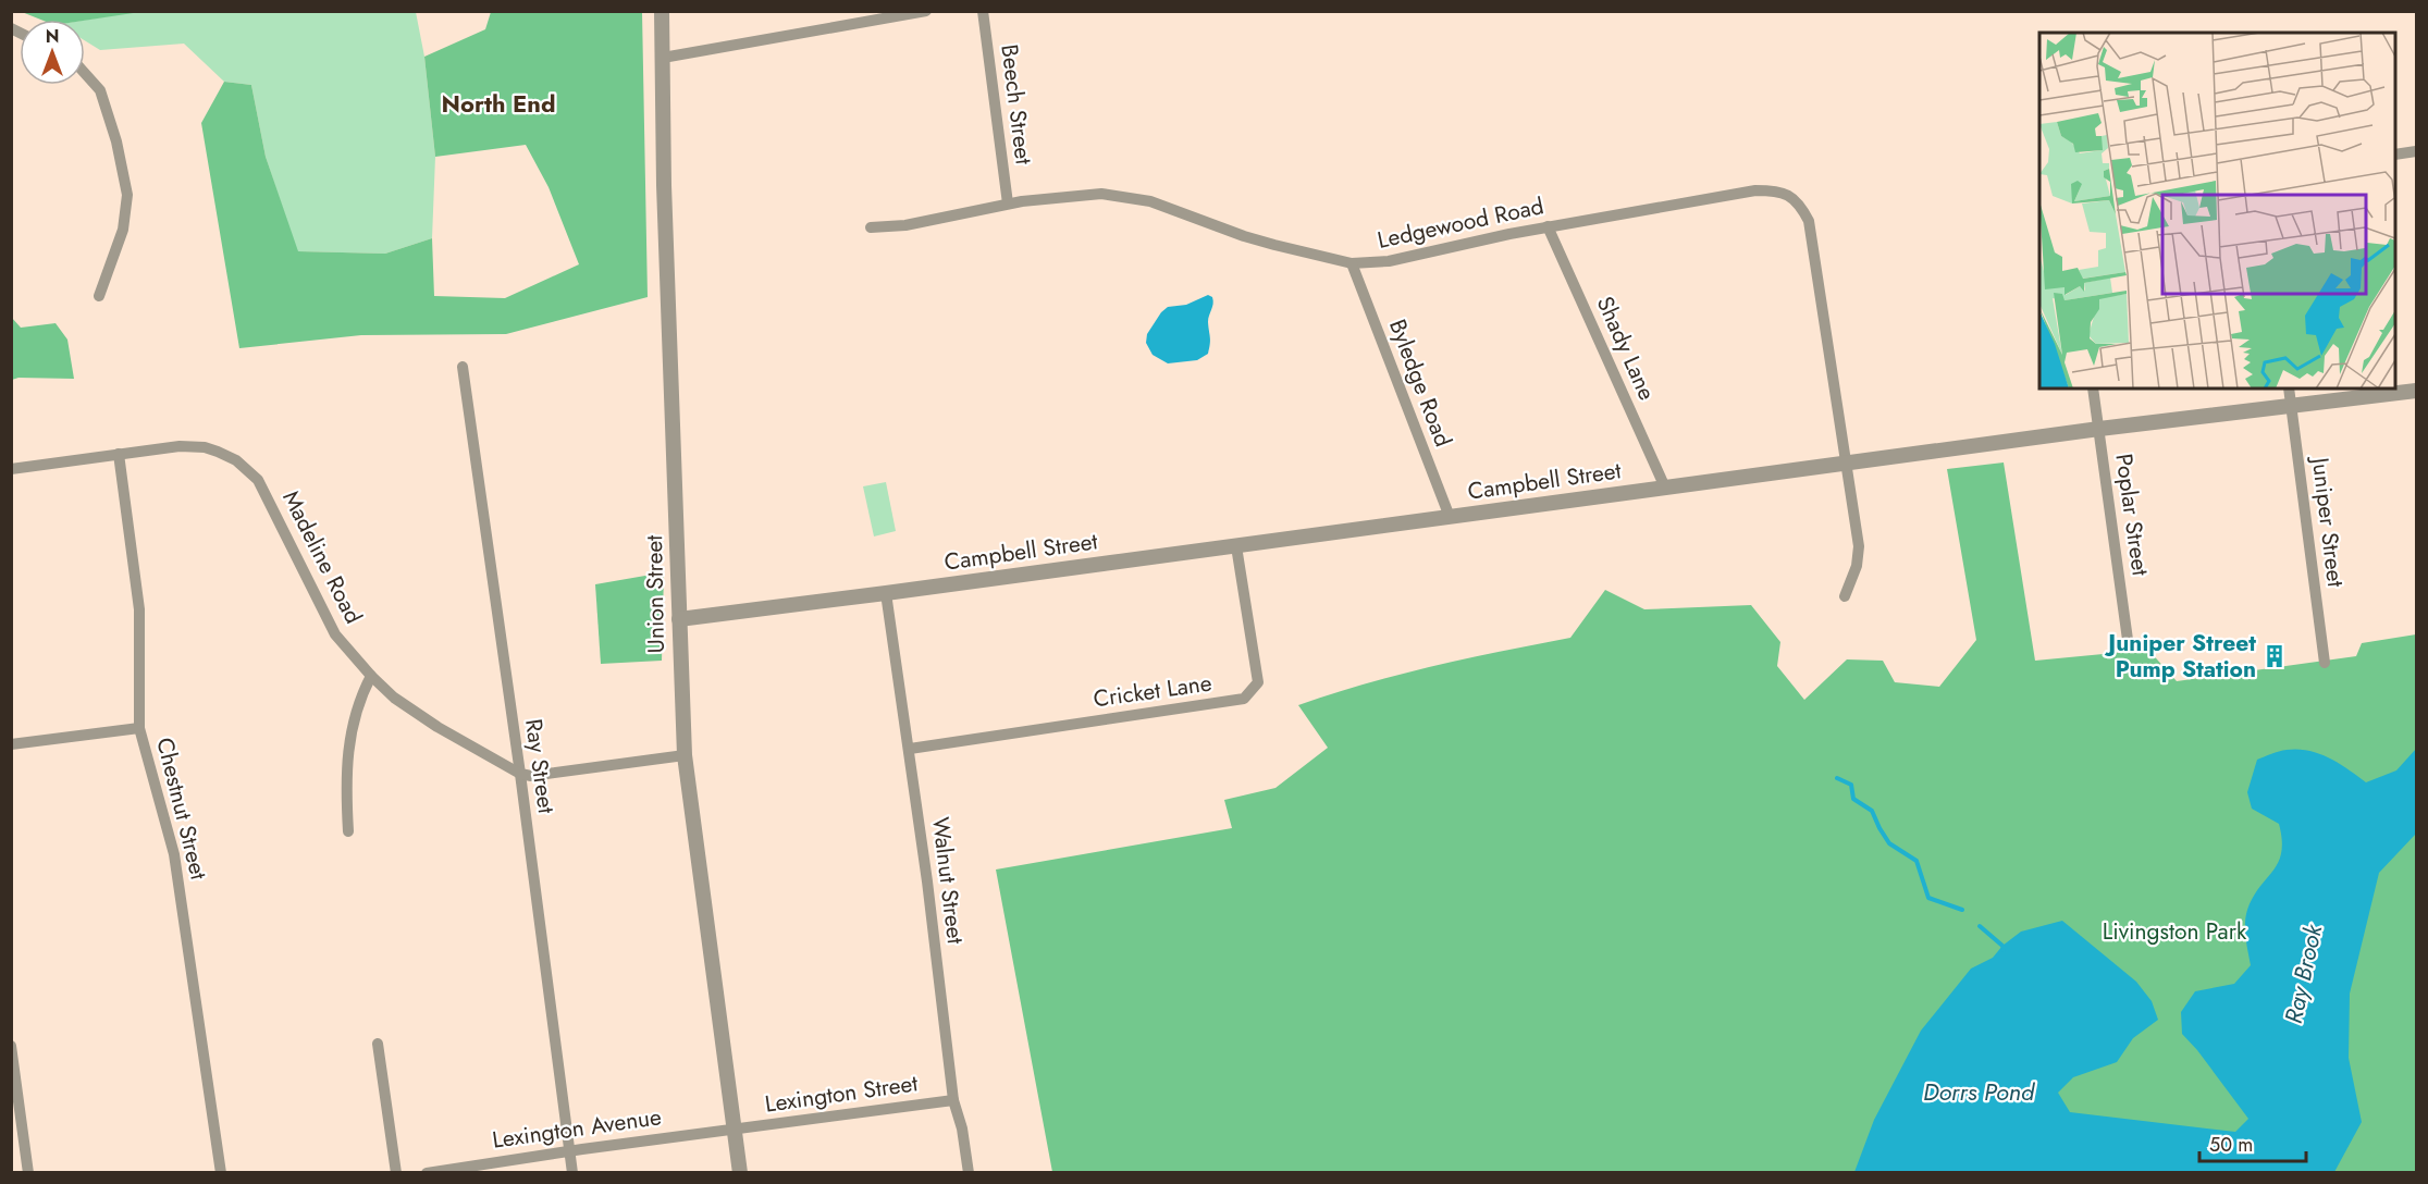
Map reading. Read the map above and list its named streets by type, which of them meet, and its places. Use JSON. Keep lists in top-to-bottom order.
{
  "streets": {
    "street": [
      "Beech Street",
      "Ledgewood Road",
      "Shady Lane",
      "Byledge Road",
      "Campbell Street",
      "Poplar Street",
      "Juniper Street",
      "Madeline Road",
      "Union Street",
      "Cricket Lane",
      "Ray Street",
      "Chestnut Street",
      "Walnut Street",
      "Lexington Street",
      "Lexington Avenue"
    ]
  },
  "crossings": [
    ["Beech Street", "Ledgewood Road"],
    ["Ledgewood Road", "Shady Lane"],
    ["Ledgewood Road", "Byledge Road"],
    ["Ledgewood Road", "Campbell Street"],
    ["Shady Lane", "Campbell Street"],
    ["Byledge Road", "Campbell Street"],
    ["Campbell Street", "Poplar Street"],
    ["Campbell Street", "Juniper Street"],
    ["Campbell Street", "Union Street"],
    ["Campbell Street", "Cricket Lane"],
    ["Campbell Street", "Walnut Street"],
    ["Madeline Road", "Union Street"],
    ["Madeline Road", "Ray Street"],
    ["Madeline Road", "Chestnut Street"],
    ["Union Street", "Lexington Street"],
    ["Union Street", "Lexington Avenue"],
    ["Cricket Lane", "Walnut Street"],
    ["Ray Street", "Lexington Avenue"],
    ["Walnut Street", "Lexington Street"],
    ["Lexington Street", "Lexington Avenue"]
  ],
  "districts": ["North End"],
  "water": ["Ray Brook", "Dorrs Pond"],
  "parks": ["Livingston Park"],
  "places": {
    "building": ["Juniper Street Pump Station"]
  },
  "scale_bar": "50 m",
  "north": "top"
}
